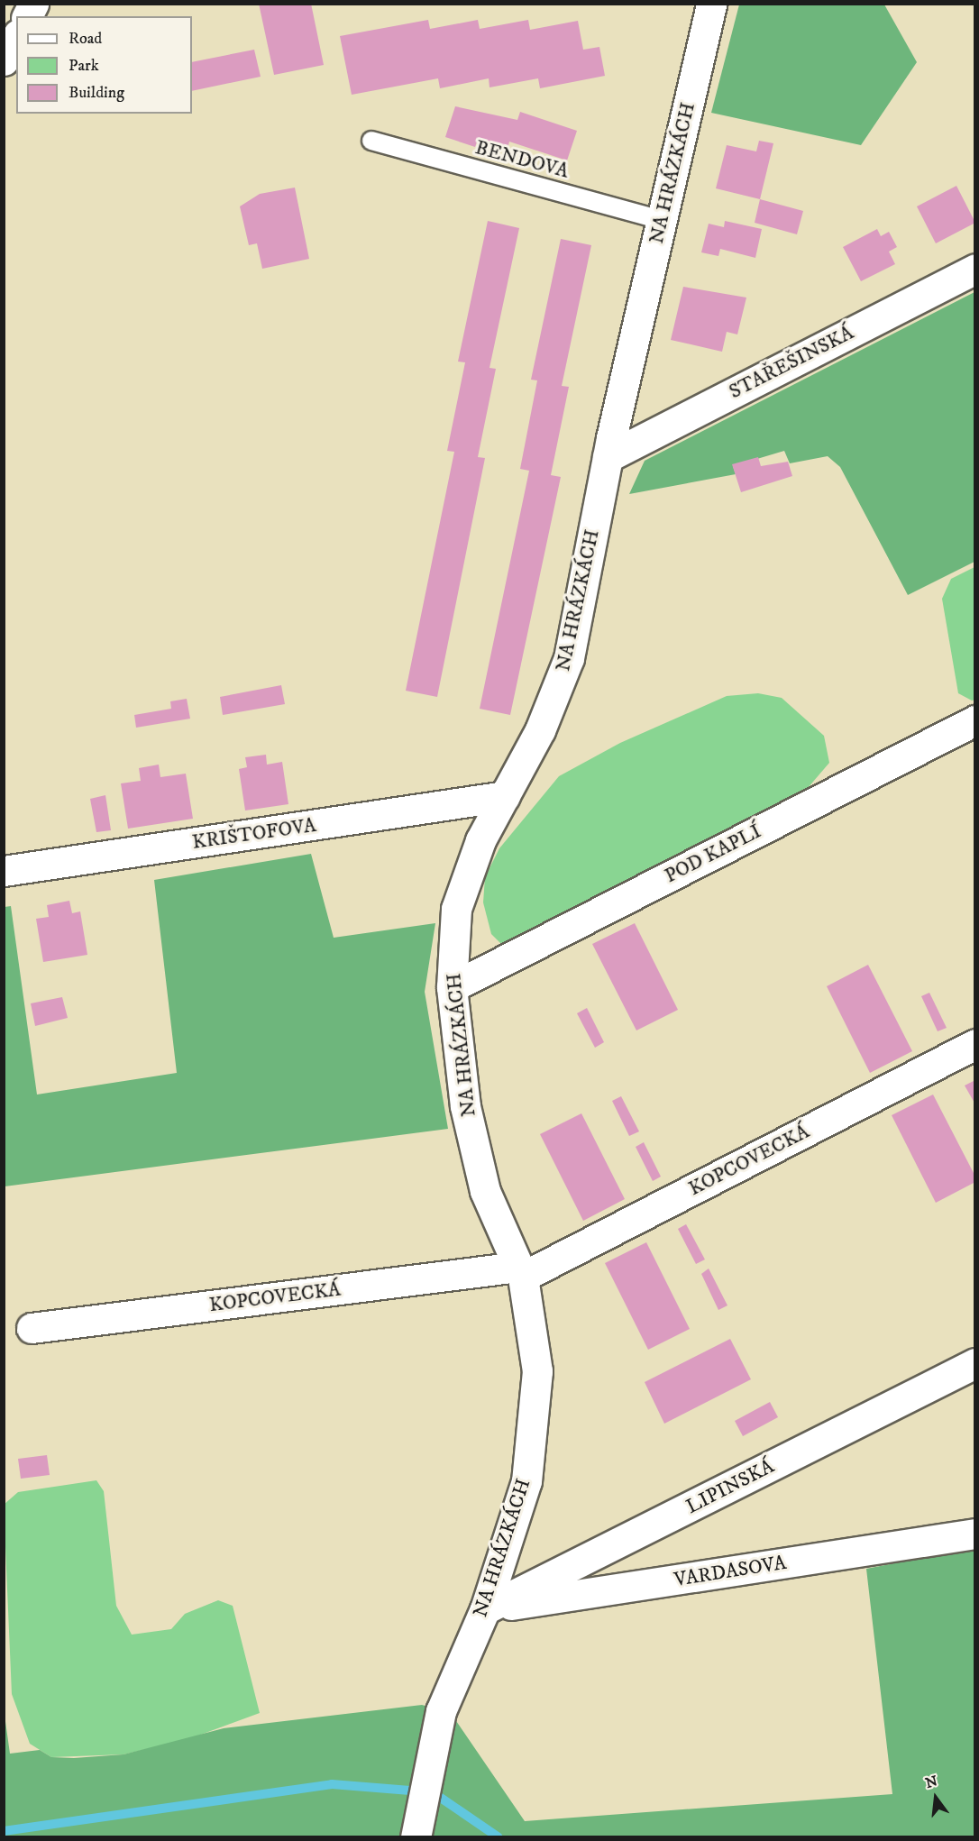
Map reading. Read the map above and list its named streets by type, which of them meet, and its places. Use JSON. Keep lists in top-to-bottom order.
{
  "streets": {
    "street": [
      "NA HRÁZKÁCH",
      "STAŘEŠINSKÁ",
      "KRIŠTOFOVA",
      "POD KAPLÍ",
      "KOPCOVECKÁ",
      "LIPINSKÁ",
      "VARDASOVA"
    ],
    "lane": ["BENDOVA"]
  },
  "crossings": [
    ["BENDOVA", "NA HRÁZKÁCH"],
    ["NA HRÁZKÁCH", "STAŘEŠINSKÁ"],
    ["NA HRÁZKÁCH", "KRIŠTOFOVA"],
    ["NA HRÁZKÁCH", "POD KAPLÍ"],
    ["NA HRÁZKÁCH", "KOPCOVECKÁ"],
    ["NA HRÁZKÁCH", "LIPINSKÁ"],
    ["NA HRÁZKÁCH", "VARDASOVA"],
    ["LIPINSKÁ", "VARDASOVA"]
  ],
  "legend": ["Road", "Park", "Building"],
  "north": "top"
}
